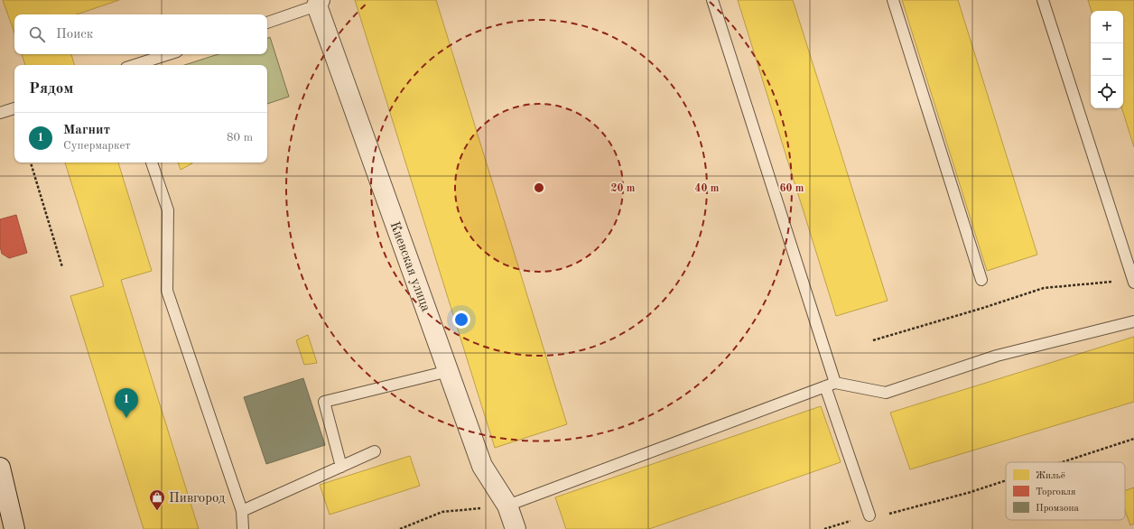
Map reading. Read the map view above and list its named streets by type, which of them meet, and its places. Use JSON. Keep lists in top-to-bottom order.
{
  "streets": {
    "street": ["Киевская улица"]
  },
  "places": {
    "shop": ["Пивгород"]
  },
  "legend": ["Жильё", "Торговля", "Промзона"],
  "page": {
    "map_buttons": ["+", "−"],
    "search": "Поиск",
    "heading": "Рядом",
    "list": [
      {
        "mark": "1",
        "name": "Магнит",
        "note": "Супермаркет",
        "value": "80 m"
      }
    ],
    "pins": "1"
  },
  "rings": ["20 m", "40 m", "60 m"]
}
